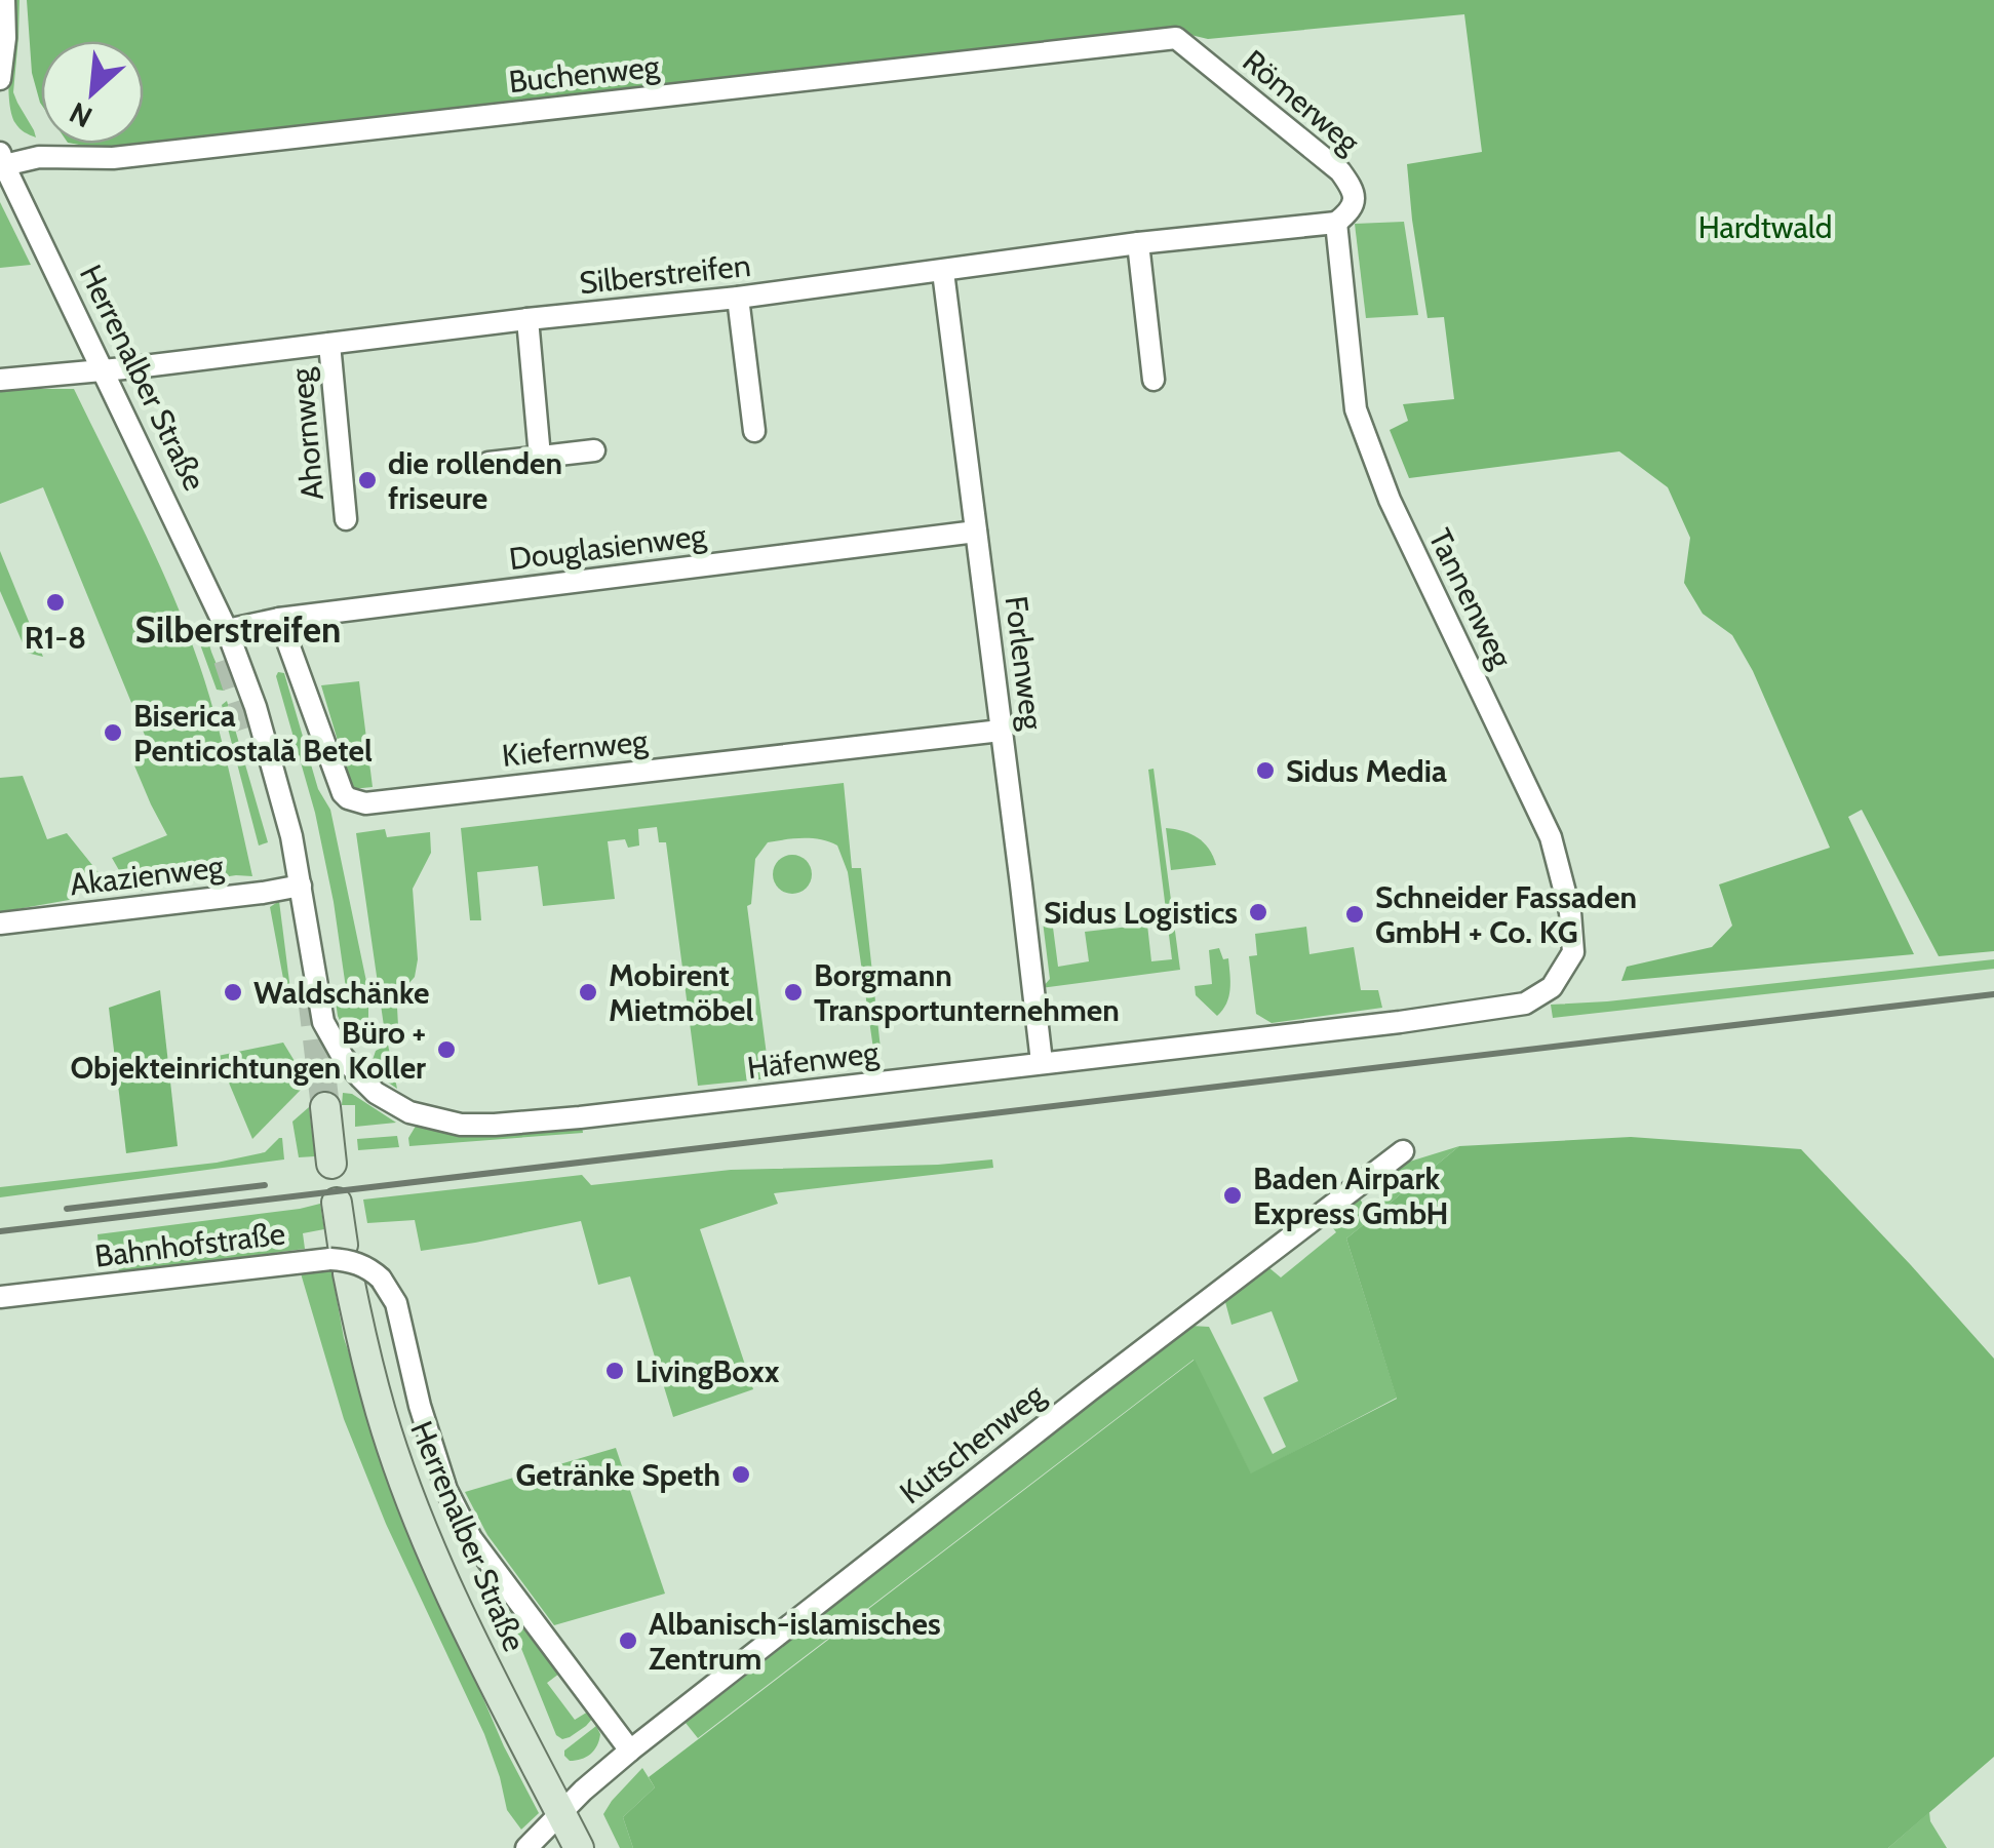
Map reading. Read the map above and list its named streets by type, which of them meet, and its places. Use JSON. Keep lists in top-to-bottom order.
{
  "streets": {
    "main road": ["Herrenalber Straße"],
    "street": [
      "Buchenweg",
      "Römerweg",
      "Silberstreifen",
      "Ahornweg",
      "Douglasienweg",
      "Tannenweg",
      "Forlenweg",
      "Kiefernweg",
      "Akazienweg",
      "Häfenweg",
      "Bahnhofstraße",
      "Kutschenweg"
    ]
  },
  "crossings": [
    ["Buchenweg", "Römerweg"],
    ["Buchenweg", "Herrenalber Straße"],
    ["Römerweg", "Silberstreifen"],
    ["Römerweg", "Tannenweg"],
    ["Silberstreifen", "Herrenalber Straße"],
    ["Silberstreifen", "Ahornweg"],
    ["Silberstreifen", "Tannenweg"],
    ["Silberstreifen", "Forlenweg"],
    ["Herrenalber Straße", "Douglasienweg"],
    ["Herrenalber Straße", "Akazienweg"],
    ["Herrenalber Straße", "Häfenweg"],
    ["Herrenalber Straße", "Bahnhofstraße"],
    ["Herrenalber Straße", "Kutschenweg"],
    ["Douglasienweg", "Forlenweg"],
    ["Douglasienweg", "Kiefernweg"],
    ["Tannenweg", "Häfenweg"],
    ["Forlenweg", "Kiefernweg"],
    ["Forlenweg", "Häfenweg"]
  ],
  "districts": ["Silberstreifen"],
  "parks": ["Hardtwald"],
  "places": [
    "die rollenden friseure",
    "R1-8",
    "Biserica Penticostală Betel",
    "Sidus Media",
    "Sidus Logistics",
    "Schneider Fassaden GmbH + Co. KG",
    "Waldschänke",
    "Mobirent Mietmöbel",
    "Borgmann Transportunternehmen",
    "Büro + Objekteinrichtungen Koller",
    "Baden Airpark Express GmbH",
    "LivingBoxx",
    "Getränke Speth",
    "Albanisch-islamisches Zentrum"
  ],
  "north": "bottom left"
}
